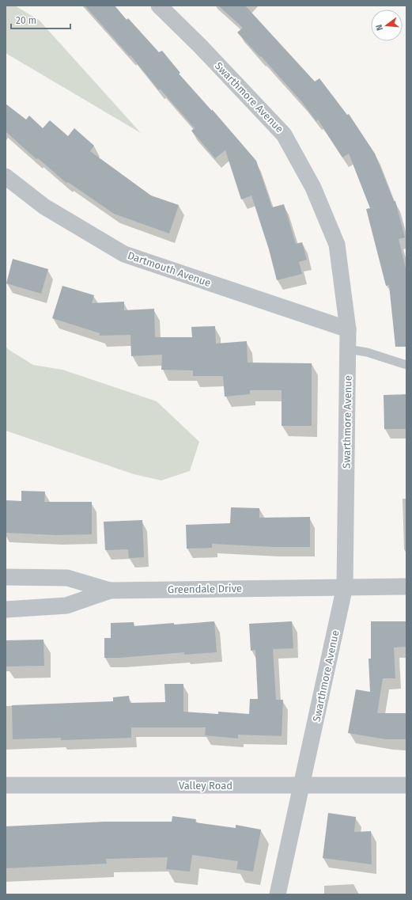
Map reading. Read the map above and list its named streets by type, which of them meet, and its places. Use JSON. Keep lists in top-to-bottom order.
{
  "streets": {
    "street": [
      "Swarthmore Avenue",
      "Dartmouth Avenue",
      "Greendale Drive",
      "Valley Road"
    ]
  },
  "crossings": [
    ["Swarthmore Avenue", "Dartmouth Avenue"],
    ["Swarthmore Avenue", "Greendale Drive"],
    ["Swarthmore Avenue", "Valley Road"]
  ],
  "scale_bar": "20 m",
  "north": "left"
}
